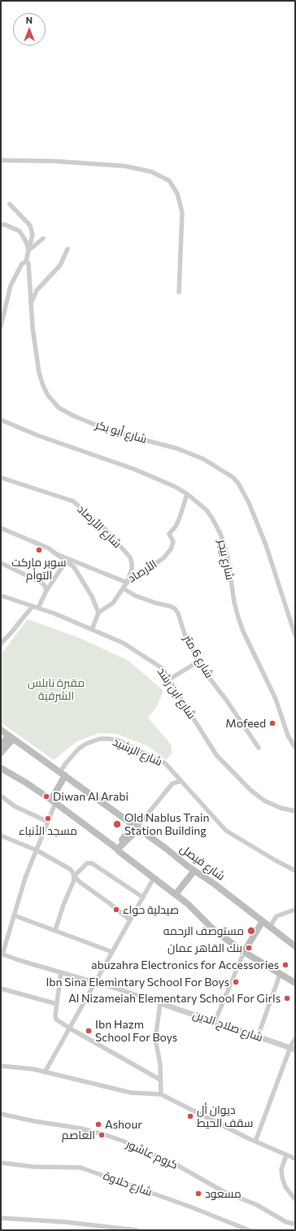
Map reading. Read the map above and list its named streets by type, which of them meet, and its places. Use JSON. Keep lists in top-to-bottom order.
{
  "streets": {
    "main road": ["شارع فيصل"],
    "street": [
      "شارع أبو بكر",
      "شارع الأرصاد",
      "شارع بيجر",
      "الأرصاد",
      "شارع 6 متر",
      "شارع ابن رشد",
      "شارع الرشيد",
      "شارع صلاح الدين",
      "كروم عاشور",
      "شارع حلاوة"
    ]
  },
  "crossings": [
    ["شارع الأرصاد", "الأرصاد"],
    ["شارع الأرصاد", "شارع 6 متر"],
    ["شارع بيجر", "الأرصاد"],
    ["شارع الرشيد", "شارع فيصل"]
  ],
  "parks": ["مقبرة نابلس الشرقية"],
  "places": [
    "سوبر ماركت التوأم",
    "Mofeed",
    "Diwan Al Arabi",
    "مسجد الأنباء",
    "Old Nablus Train Station Building",
    "صيدلية حواء",
    "مستوصف الرحمه",
    "بنك القاهر عمان",
    "abuzahra Electronics for Accessories",
    "Ibn Sina Elemintary School For Boys",
    "Al Nizameiah Elementary School For Girls",
    "Ibn Hazm School For Boys",
    "ديوان أل سقف الحيط",
    "Ashour",
    "العاصم",
    "مسعود"
  ],
  "north": "top"
}
